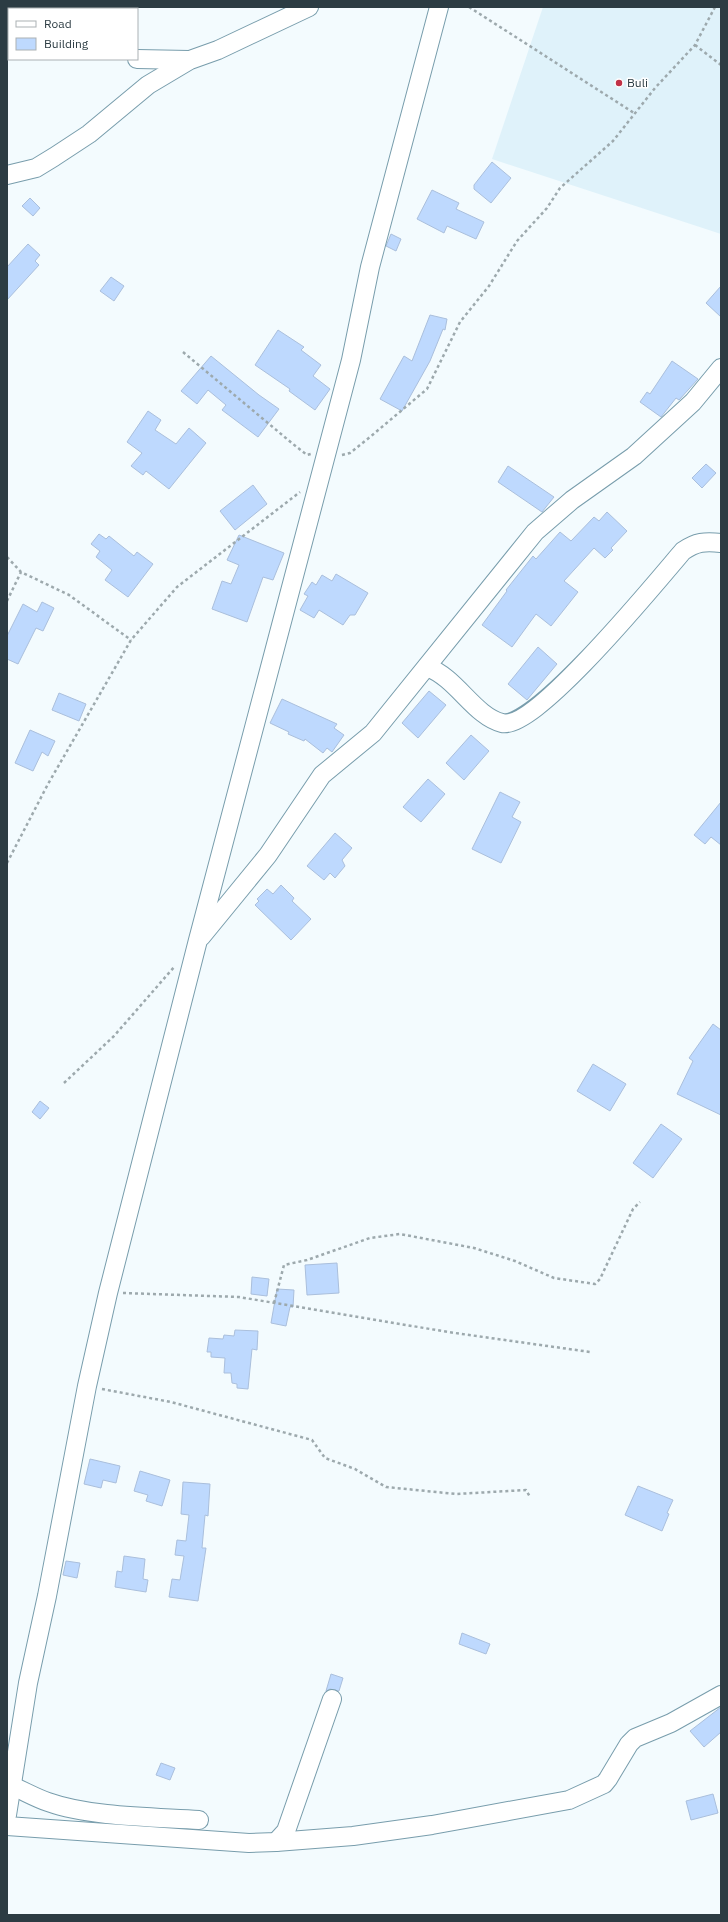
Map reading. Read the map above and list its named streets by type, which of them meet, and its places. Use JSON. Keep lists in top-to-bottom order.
{
  "places": ["Buli"],
  "legend": ["Road", "Building"]
}
